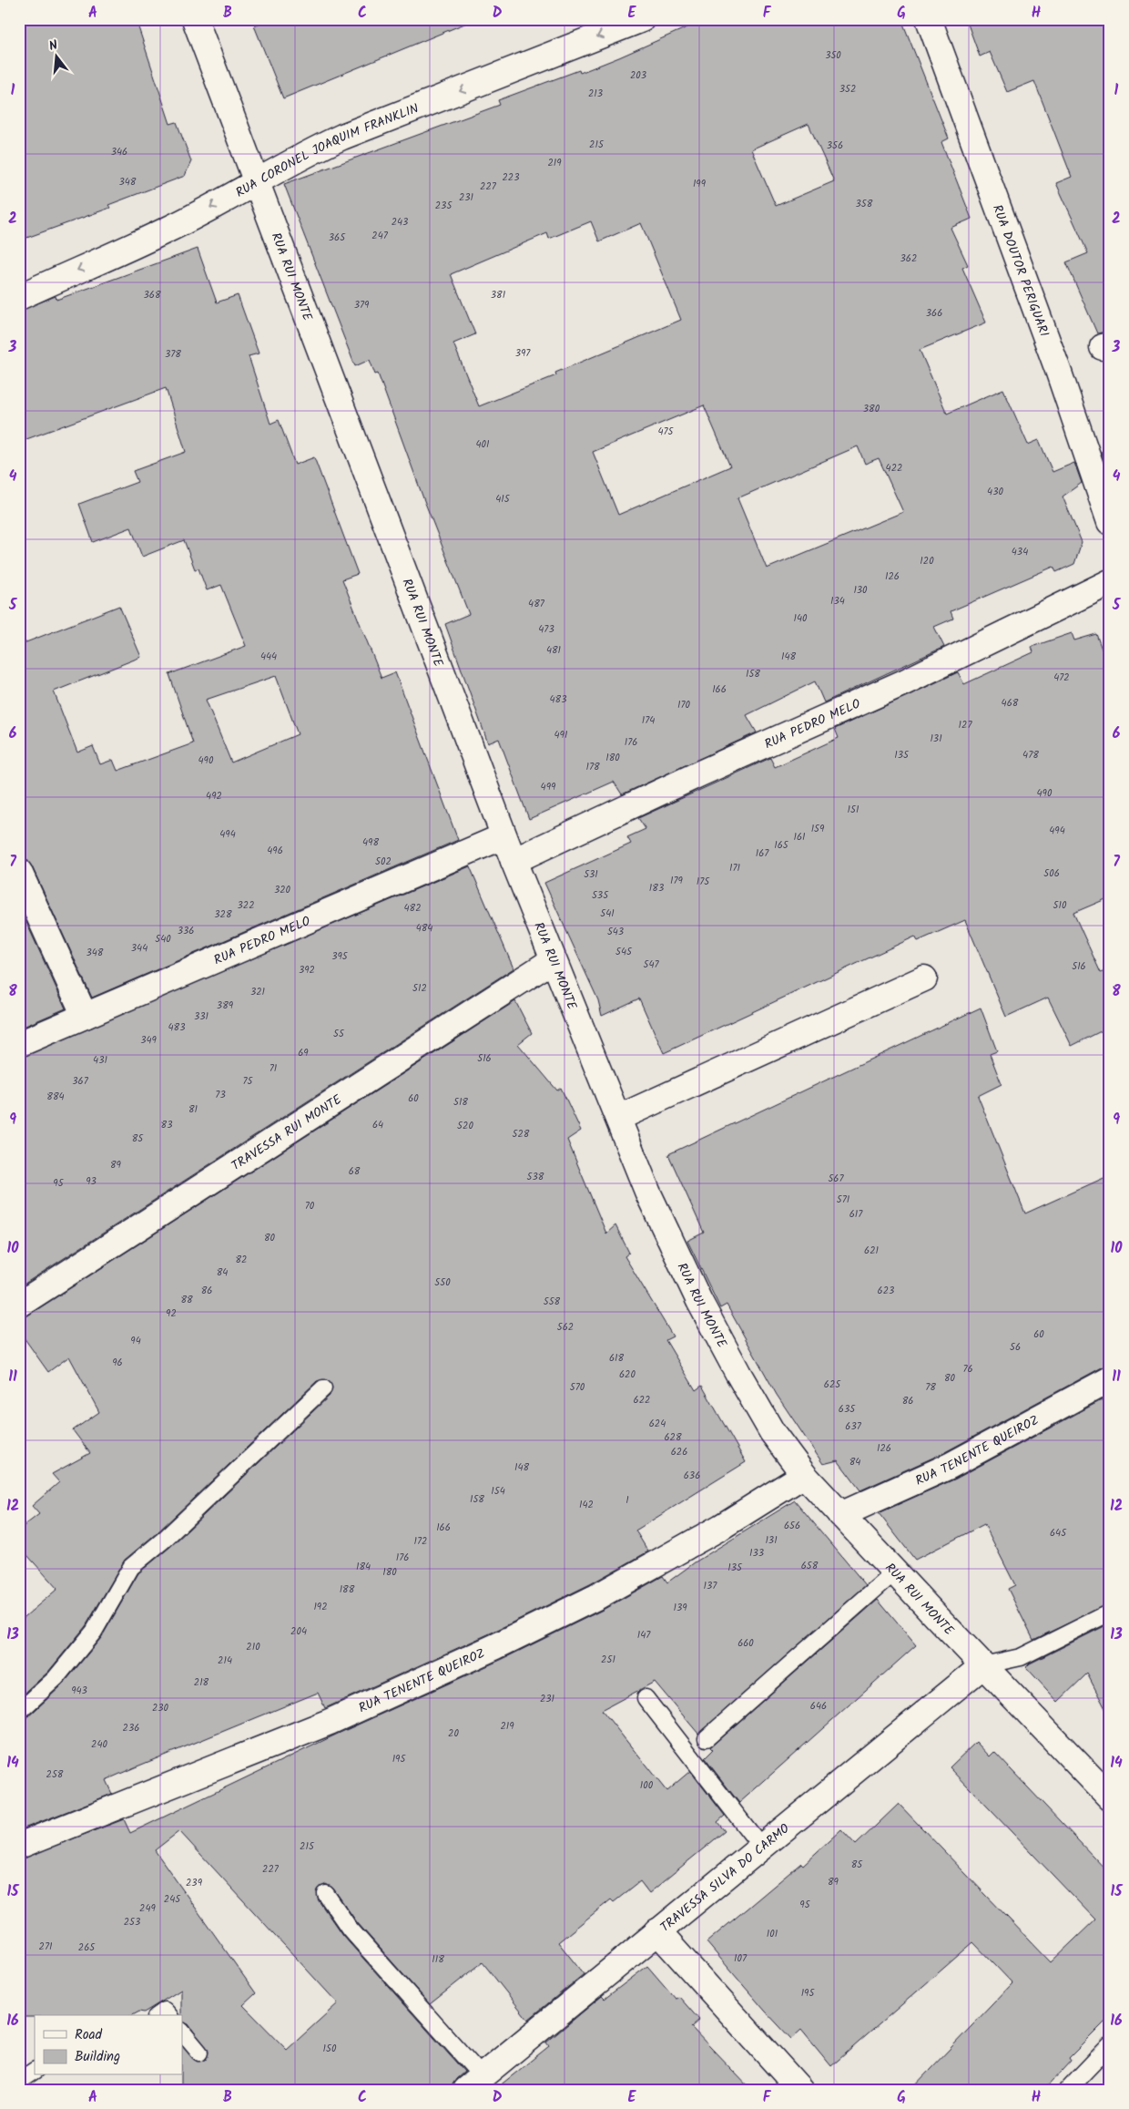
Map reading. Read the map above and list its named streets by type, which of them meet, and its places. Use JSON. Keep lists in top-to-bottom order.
{
  "streets": {
    "street": [
      "RUA CORONEL JOAQUIM FRANKLIN",
      "RUA DOUTOR PERIGUARI",
      "RUA RUI MONTE",
      "RUA PEDRO MELO",
      "TRAVESSA RUI MONTE",
      "RUA TENENTE QUEIROZ",
      "TRAVESSA SILVA DO CARMO"
    ]
  },
  "crossings": [
    ["RUA CORONEL JOAQUIM FRANKLIN", "RUA RUI MONTE"],
    ["RUA RUI MONTE", "RUA PEDRO MELO"],
    ["RUA RUI MONTE", "TRAVESSA RUI MONTE"],
    ["RUA RUI MONTE", "RUA TENENTE QUEIROZ"],
    ["RUA RUI MONTE", "TRAVESSA SILVA DO CARMO"]
  ],
  "one_way": ["RUA CORONEL JOAQUIM FRANKLIN"],
  "house_numbers": [
    "350",
    "203",
    "352",
    "213",
    "215",
    "356",
    "346",
    "219",
    "223",
    "348",
    "199",
    "227",
    "231",
    "358",
    "235",
    "243",
    "247",
    "365",
    "362",
    "368",
    "381",
    "379",
    "366",
    "397",
    "378",
    "380",
    "475",
    "401",
    "422",
    "430",
    "415",
    "434",
    "120",
    "126",
    "130",
    "134",
    "487",
    "140",
    "473",
    "481",
    "444",
    "148",
    "158",
    "472",
    "166",
    "483",
    "468",
    "170",
    "174",
    "127",
    "491",
    "131",
    "176",
    "135",
    "478",
    "180",
    "490",
    "178",
    "499",
    "490",
    "492",
    "151",
    "159",
    "494",
    "494",
    "161",
    "498",
    "165",
    "496",
    "167",
    "502",
    "171",
    "506",
    "531",
    "179",
    "175",
    "183",
    "320",
    "535",
    "322",
    "510",
    "482",
    "541",
    "328",
    "484",
    "336",
    "543",
    "540",
    "344",
    "545",
    "348",
    "395",
    "547",
    "516",
    "392",
    "512",
    "321",
    "389",
    "331",
    "483",
    "55",
    "349",
    "69",
    "516",
    "431",
    "71",
    "367",
    "75",
    "73",
    "884",
    "60",
    "518",
    "81",
    "83",
    "64",
    "520",
    "528",
    "85",
    "89",
    "68",
    "538",
    "567",
    "93",
    "95",
    "571",
    "70",
    "617",
    "80",
    "621",
    "82",
    "84",
    "550",
    "86",
    "623",
    "88",
    "558",
    "92",
    "562",
    "60",
    "94",
    "56",
    "618",
    "96",
    "76",
    "620",
    "80",
    "625",
    "570",
    "78",
    "622",
    "86",
    "635",
    "624",
    "637",
    "628",
    "126",
    "626",
    "84",
    "148",
    "636",
    "154",
    "158",
    "1",
    "142",
    "656",
    "166",
    "645",
    "131",
    "172",
    "133",
    "176",
    "658",
    "184",
    "135",
    "180",
    "137",
    "188",
    "192",
    "139",
    "204",
    "147",
    "660",
    "210",
    "251",
    "214",
    "218",
    "943",
    "231",
    "646",
    "230",
    "219",
    "236",
    "20",
    "240",
    "195",
    "258",
    "100",
    "215",
    "85",
    "227",
    "89",
    "239",
    "245",
    "95",
    "249",
    "253",
    "101",
    "271",
    "265",
    "107",
    "118",
    "195",
    "150"
  ],
  "legend": ["Road", "Building"],
  "north": "top",
  "grid": {
    "columns": [
      "A",
      "B",
      "C",
      "D",
      "E",
      "F",
      "G",
      "H"
    ],
    "rows": [
      "1",
      "2",
      "3",
      "4",
      "5",
      "6",
      "7",
      "8",
      "9",
      "10",
      "11",
      "12",
      "13",
      "14",
      "15",
      "16"
    ]
  }
}
